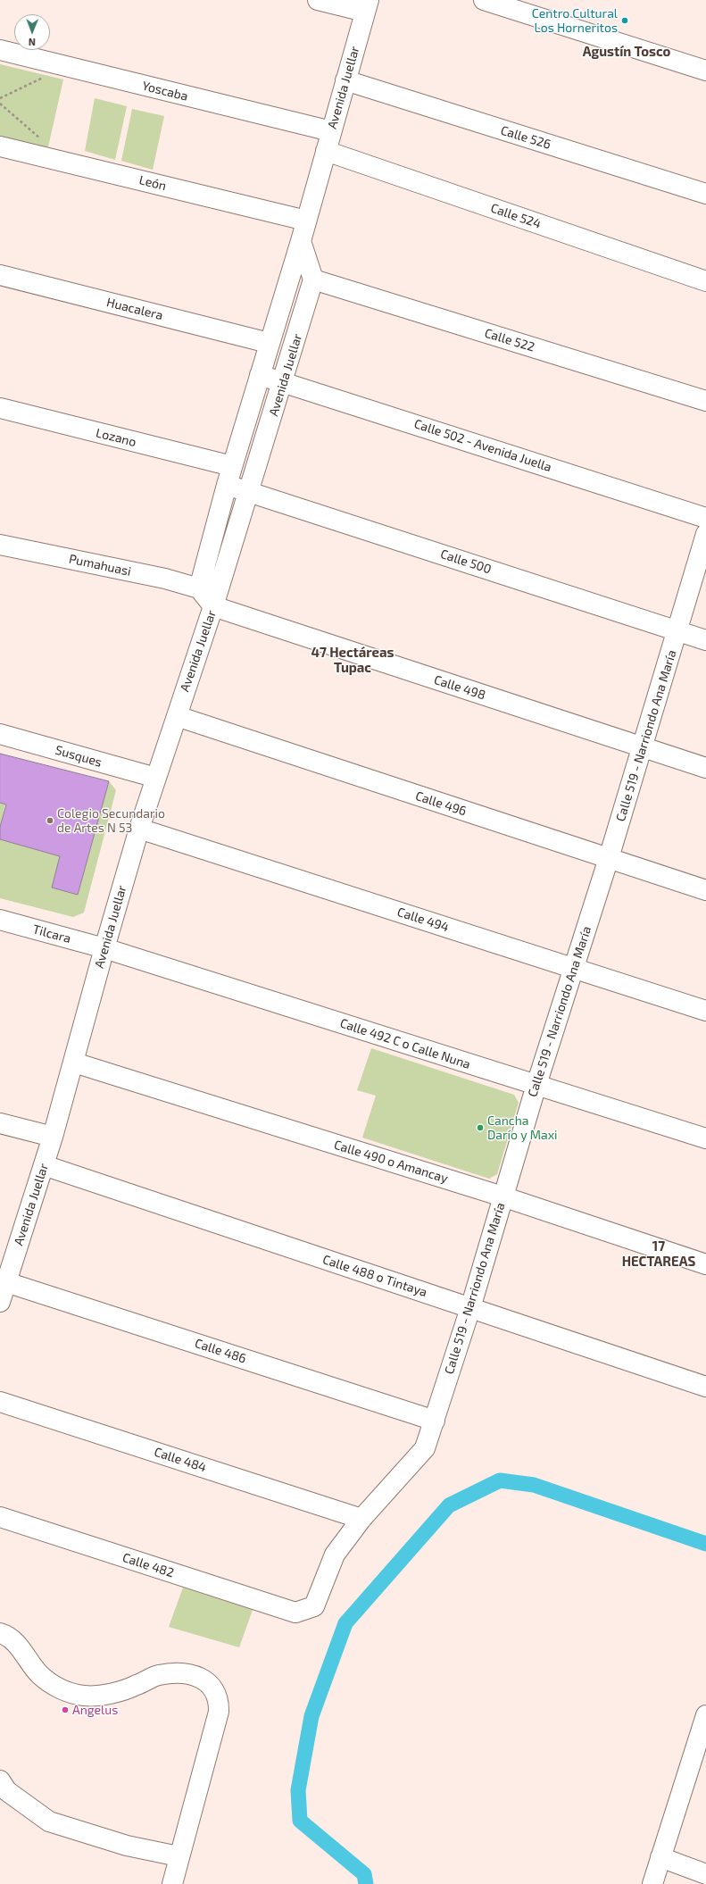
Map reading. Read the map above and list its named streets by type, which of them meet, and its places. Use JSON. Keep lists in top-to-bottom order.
{
  "streets": {
    "street": [
      "Avenida Juellar",
      "Yoscaba",
      "Calle 526",
      "León",
      "Calle 524",
      "Huacalera",
      "Calle 522",
      "Lozano",
      "Calle 502 - Avenida Juella",
      "Calle 500",
      "Pumahuasi",
      "Calle 498",
      "Calle 519 - Narriondo Ana María",
      "Susques",
      "Calle 496",
      "Calle 494",
      "Tilcara",
      "Calle 492 C o Calle Nuna",
      "Calle 490 o Amancay",
      "Calle 488 o Tintaya",
      "Calle 486",
      "Calle 484",
      "Calle 482"
    ]
  },
  "crossings": [
    ["Avenida Juellar", "Yoscaba"],
    ["Avenida Juellar", "Calle 526"],
    ["Avenida Juellar", "León"],
    ["Avenida Juellar", "Calle 524"],
    ["Avenida Juellar", "Huacalera"],
    ["Avenida Juellar", "Calle 522"],
    ["Avenida Juellar", "Lozano"],
    ["Avenida Juellar", "Calle 502 - Avenida Juella"],
    ["Avenida Juellar", "Calle 500"],
    ["Avenida Juellar", "Pumahuasi"],
    ["Avenida Juellar", "Calle 498"],
    ["Avenida Juellar", "Susques"],
    ["Avenida Juellar", "Calle 496"],
    ["Avenida Juellar", "Calle 494"],
    ["Avenida Juellar", "Tilcara"],
    ["Avenida Juellar", "Calle 492 C o Calle Nuna"],
    ["Avenida Juellar", "Calle 490 o Amancay"],
    ["Avenida Juellar", "Calle 488 o Tintaya"],
    ["Avenida Juellar", "Calle 486"],
    ["Calle 500", "Calle 519 - Narriondo Ana María"],
    ["Calle 498", "Calle 519 - Narriondo Ana María"],
    ["Calle 519 - Narriondo Ana María", "Calle 496"],
    ["Calle 519 - Narriondo Ana María", "Calle 494"],
    ["Calle 519 - Narriondo Ana María", "Calle 492 C o Calle Nuna"],
    ["Calle 519 - Narriondo Ana María", "Calle 490 o Amancay"],
    ["Calle 519 - Narriondo Ana María", "Calle 488 o Tintaya"],
    ["Calle 519 - Narriondo Ana María", "Calle 486"],
    ["Calle 519 - Narriondo Ana María", "Calle 484"],
    ["Calle 519 - Narriondo Ana María", "Calle 482"],
    ["Tilcara", "Calle 492 C o Calle Nuna"]
  ],
  "districts": ["Agustín Tosco", "47 Hectáreas Tupac", "17 HECTAREAS"],
  "places": [
    "Centro Cultural Los Horneritos",
    "Colegio Secundario de Artes N 53",
    "Cancha Darío y Maxi",
    "Angelus"
  ],
  "north": "bottom"
}
